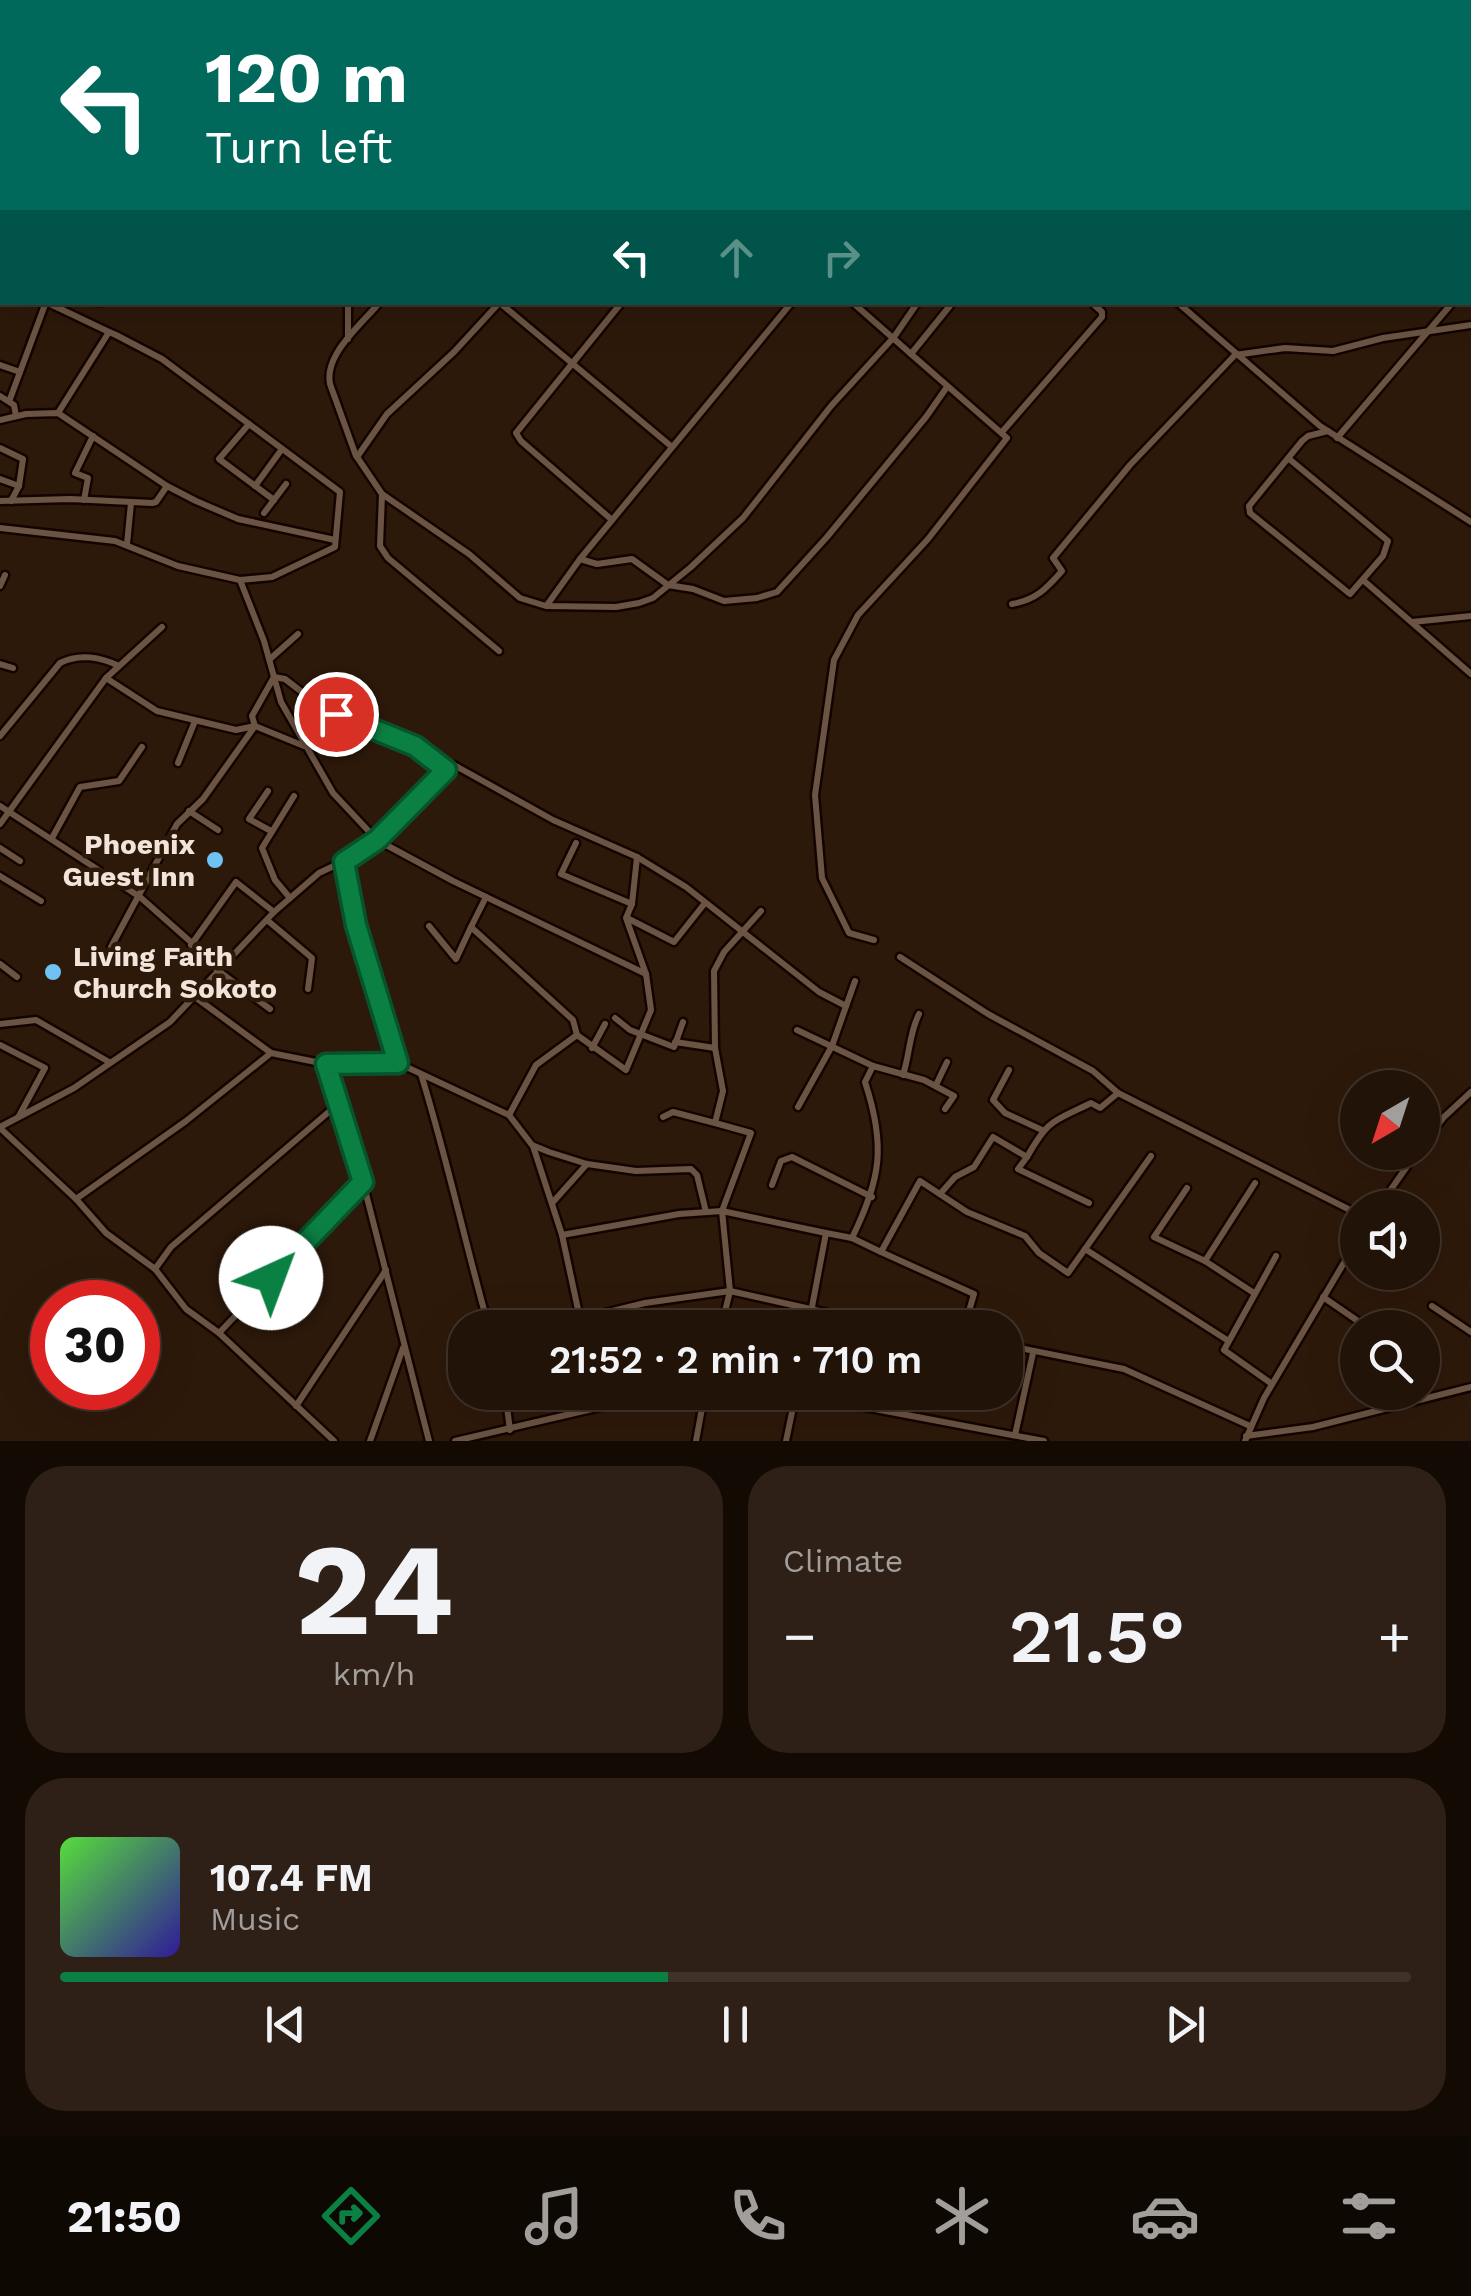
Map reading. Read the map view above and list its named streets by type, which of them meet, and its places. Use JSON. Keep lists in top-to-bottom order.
{
  "places": ["Phoenix Guest Inn", "Living Faith Church Sokoto"],
  "north": "bottom left",
  "page": {
    "turn": ["120 m", "Turn left"],
    "limit": "30",
    "trip": "21:52 · 2 min · 710 m",
    "tile": [
      ["24", "km/h"],
      "Climate"
    ],
    "heat": ["−", "21.5°", "+"],
    "song": ["107.4 FM", "Music"],
    "tabs": "21:50"
  }
}
